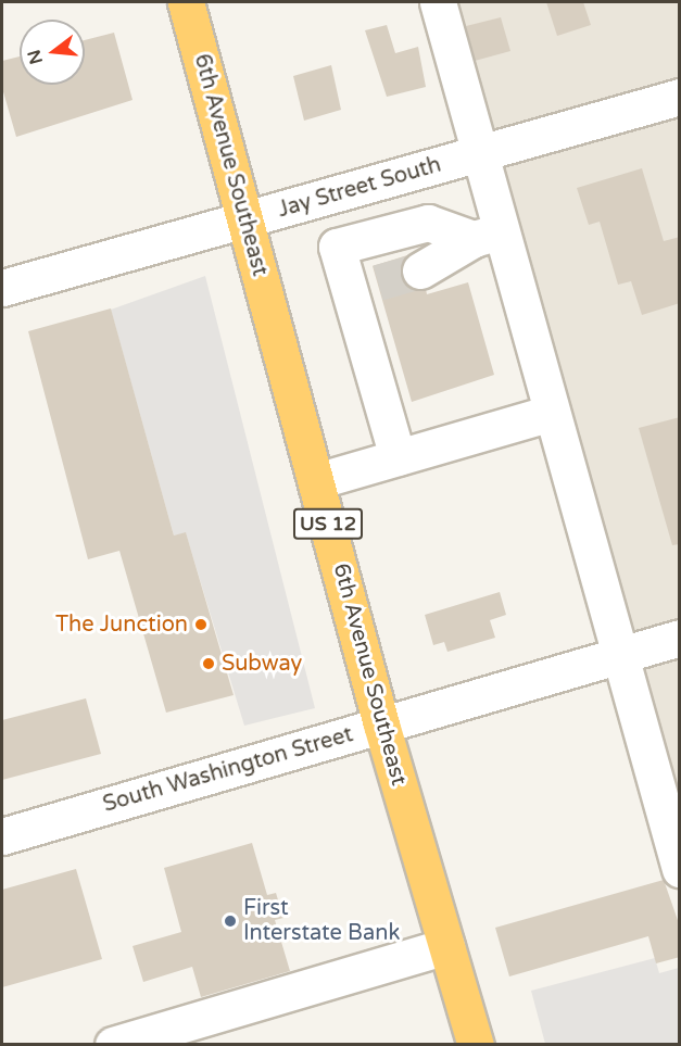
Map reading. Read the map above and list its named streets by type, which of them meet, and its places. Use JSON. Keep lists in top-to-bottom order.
{
  "streets": {
    "highway": ["6th Avenue Southeast", "US 12"],
    "street": ["Jay Street South", "South Washington Street"]
  },
  "crossings": [
    ["6th Avenue Southeast", "Jay Street South"],
    ["6th Avenue Southeast", "South Washington Street"]
  ],
  "places": ["The Junction", "Subway", "First Interstate Bank"],
  "north": "left"
}
